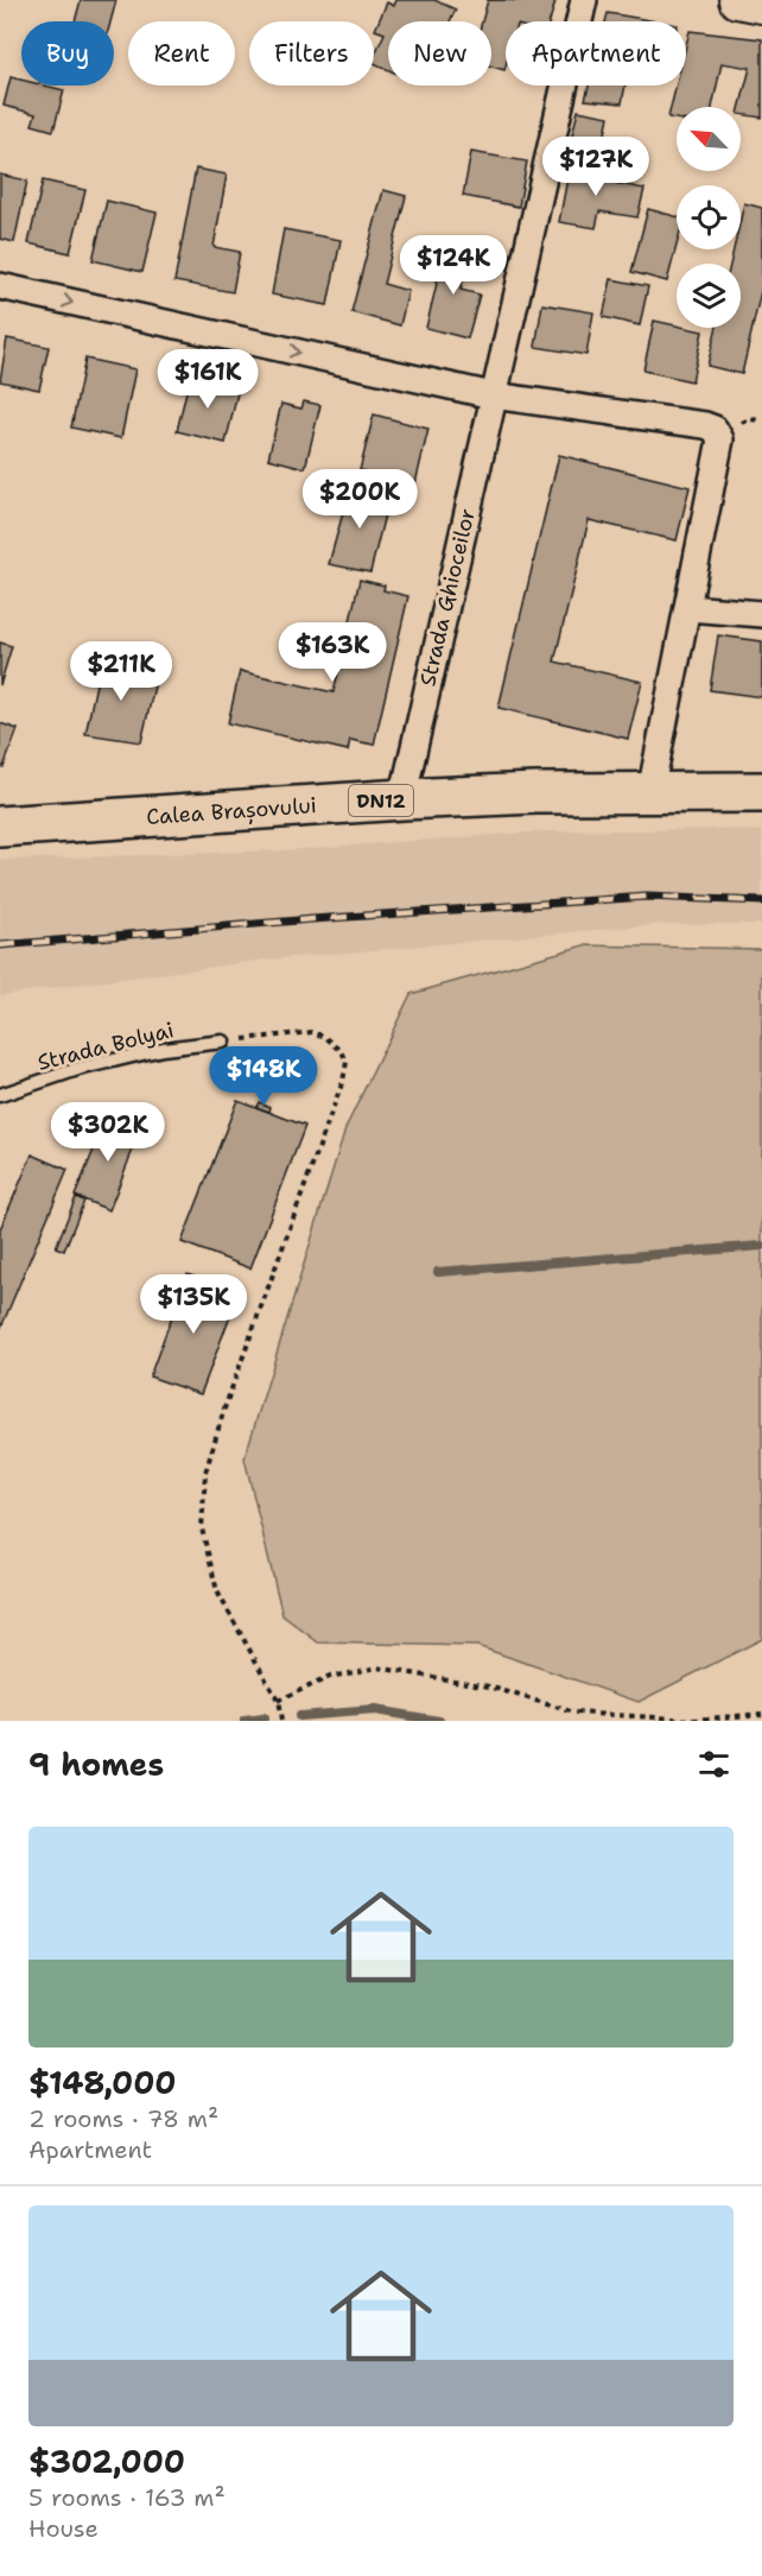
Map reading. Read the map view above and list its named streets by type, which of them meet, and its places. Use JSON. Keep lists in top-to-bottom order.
{
  "streets": {
    "main road": ["DN12", "Calea Brașovului"],
    "street": ["Strada Ghioceilor"],
    "lane": ["Strada Bolyai"]
  },
  "crossings": [
    ["Strada Ghioceilor", "Calea Brașovului"]
  ],
  "north": "top left",
  "page": {
    "chip": [
      "Buy",
      "Rent",
      "Filters",
      "New",
      "Apartment"
    ],
    "price": [
      "$127K",
      "$124K",
      "$161K",
      "$200K",
      "$163K",
      "$211K",
      "$148K",
      "$302K",
      "$135K"
    ],
    "heading": "9 homes",
    "list": [
      {
        "name": "$148,000",
        "note": "2 rooms · 78 m² · Apartment"
      },
      {
        "name": "$302,000",
        "note": "5 rooms · 163 m² · House"
      }
    ]
  }
}
